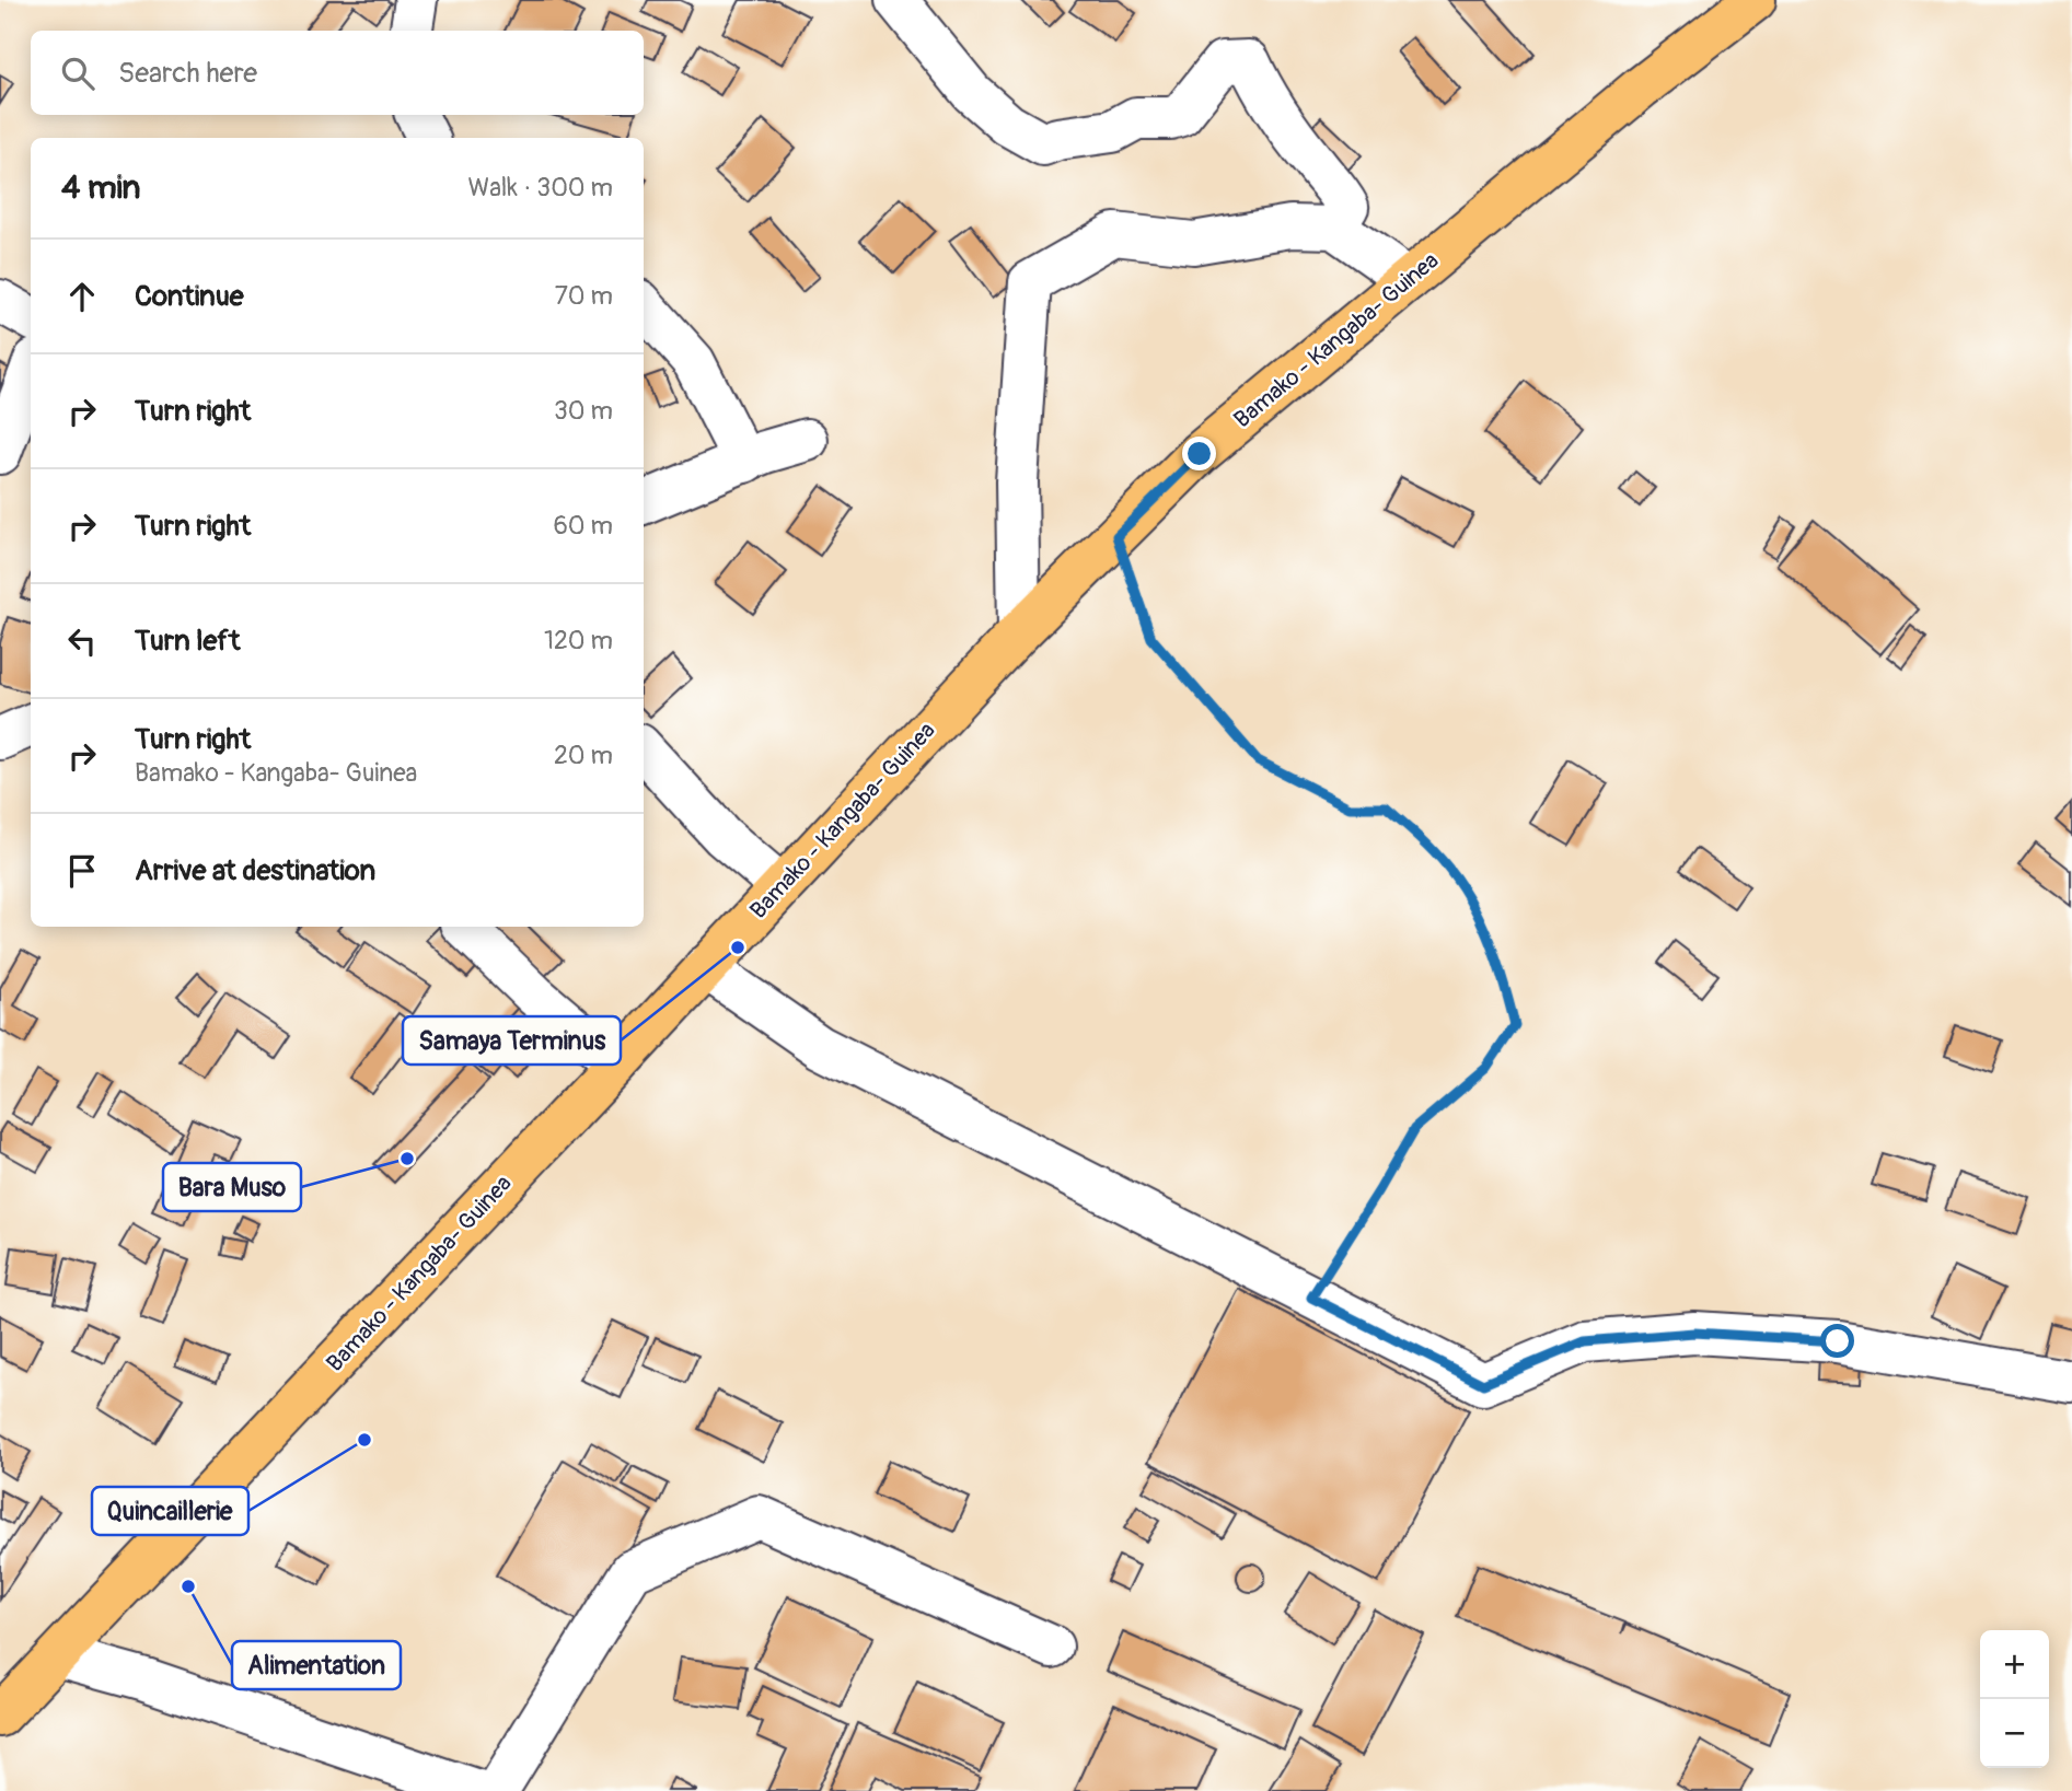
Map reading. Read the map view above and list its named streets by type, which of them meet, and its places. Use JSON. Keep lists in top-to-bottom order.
{
  "streets": {
    "main road": ["Bamako - Kangaba- Guinea"]
  },
  "places": [
    "Samaya Terminus",
    "Bara Muso",
    "Quincaillerie",
    "Alimentation"
  ],
  "page": {
    "search": "Search here",
    "heading": ["4 min", "Walk · 300 m"],
    "list": [
      ["Continue", "70 m"],
      ["Turn right", "30 m"],
      ["Turn right", "60 m"],
      ["Turn left", "120 m"],
      ["Turn right", "Bamako - Kangaba- Guinea", "20 m"],
      "Arrive at destination"
    ],
    "map_buttons": ["+", "−"]
  }
}
